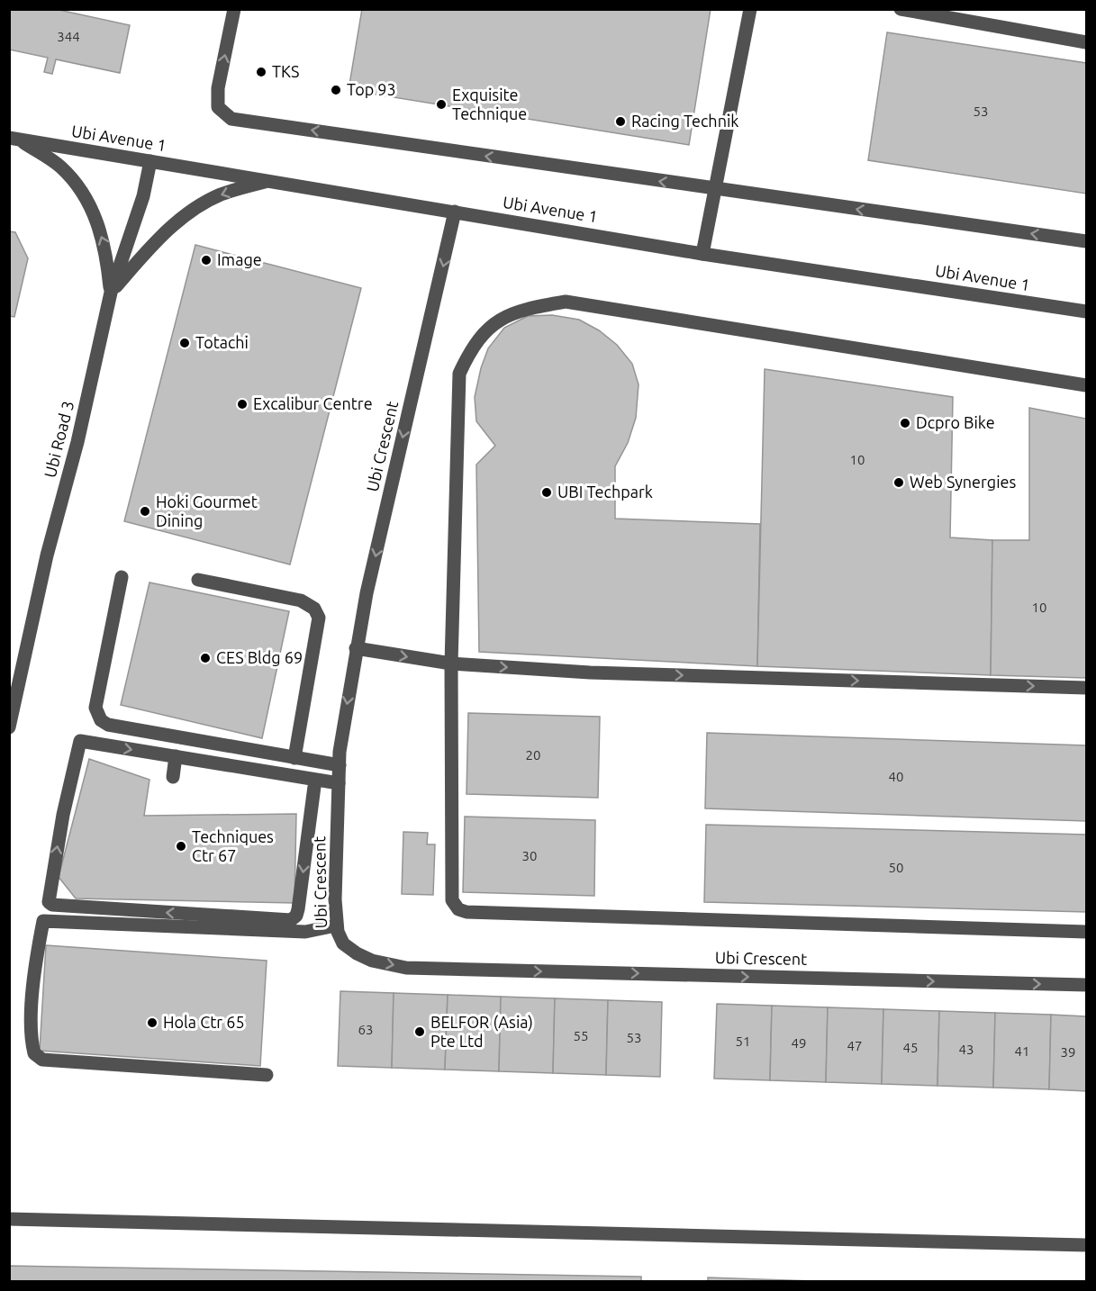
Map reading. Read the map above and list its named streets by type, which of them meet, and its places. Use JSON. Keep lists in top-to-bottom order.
{
  "streets": {
    "street": ["Ubi Avenue 1", "Ubi Road 3", "Ubi Crescent"]
  },
  "crossings": [
    ["Ubi Avenue 1", "Ubi Road 3"],
    ["Ubi Avenue 1", "Ubi Crescent"]
  ],
  "places": [
    "TKS",
    "Top 93",
    "Exquisite Technique",
    "Racing Technik",
    "Image",
    "Totachi",
    "Excalibur Centre",
    "Dcpro Bike",
    "Web Synergies",
    "UBI Techpark",
    "Hoki Gourmet Dining",
    "CES Bldg 69",
    "Techniques Ctr 67",
    "Hola Ctr 65",
    "BELFOR (Asia) Pte Ltd"
  ],
  "house_numbers": [
    "344",
    "53",
    "10",
    "10",
    "20",
    "40",
    "30",
    "50",
    "63",
    "55",
    "53",
    "51",
    "49",
    "47",
    "45",
    "43",
    "41",
    "39"
  ]
}
